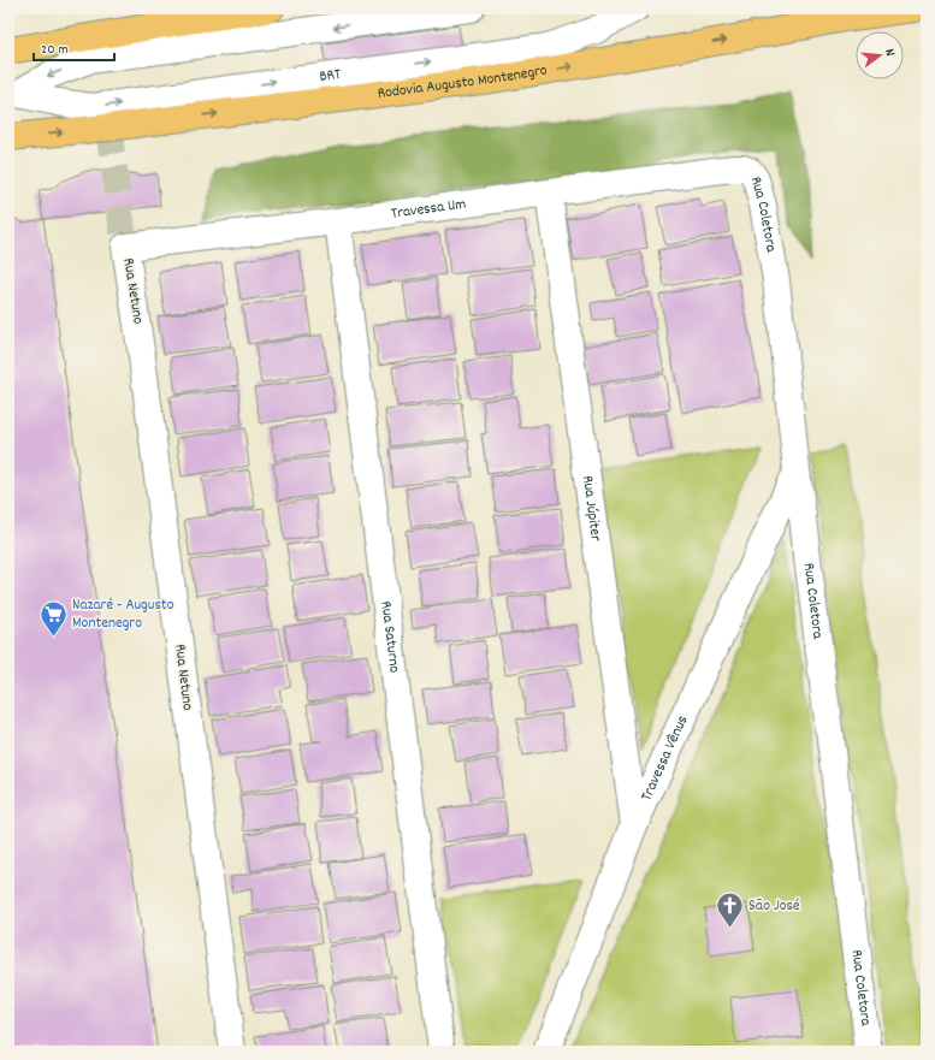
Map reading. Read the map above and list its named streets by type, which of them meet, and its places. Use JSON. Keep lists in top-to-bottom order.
{
  "streets": {
    "main road": ["Rodovia Augusto Montenegro"],
    "street": [
      "BRT",
      "Travessa Um",
      "Rua Coletora",
      "Rua Netuno",
      "Rua Júpiter",
      "Rua Saturno",
      "Travessa Vênus"
    ]
  },
  "crossings": [
    ["Travessa Um", "Rua Coletora"],
    ["Travessa Um", "Rua Netuno"],
    ["Travessa Um", "Rua Júpiter"],
    ["Travessa Um", "Rua Saturno"],
    ["Rua Coletora", "Travessa Vênus"],
    ["Rua Júpiter", "Travessa Vênus"]
  ],
  "places": {
    "supermarket": ["Nazaré - Augusto Montenegro"],
    "church": ["São José"]
  },
  "scale_bar": "20 m",
  "north": "right"
}
